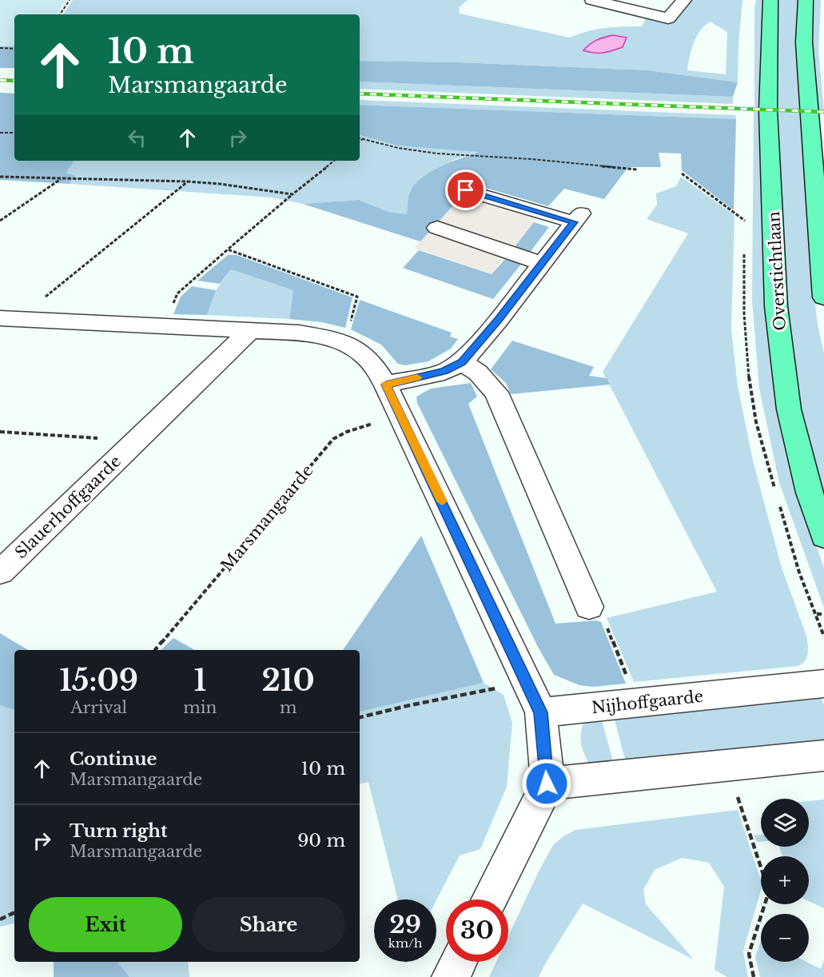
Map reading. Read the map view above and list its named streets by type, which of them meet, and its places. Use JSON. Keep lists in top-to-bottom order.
{
  "streets": {
    "main road": ["Overstichtlaan"],
    "street": ["Slauerhoffgaarde", "Nijhoffgaarde"],
    "path": ["Marsmangaarde"]
  },
  "page": {
    "turn": ["10 m", "Marsmangaarde"],
    "eta": [
      "15:09",
      "Arrival",
      "1",
      "min",
      "210",
      "m"
    ],
    "list": [
      {
        "name": "Continue",
        "note": "Marsmangaarde",
        "value": "10 m"
      },
      {
        "name": "Turn right",
        "note": "Marsmangaarde",
        "value": "90 m"
      }
    ],
    "map_buttons": ["+", "−"],
    "buttons": ["Exit", "Share"],
    "speed": "29 km/h",
    "limit": "30"
  }
}
